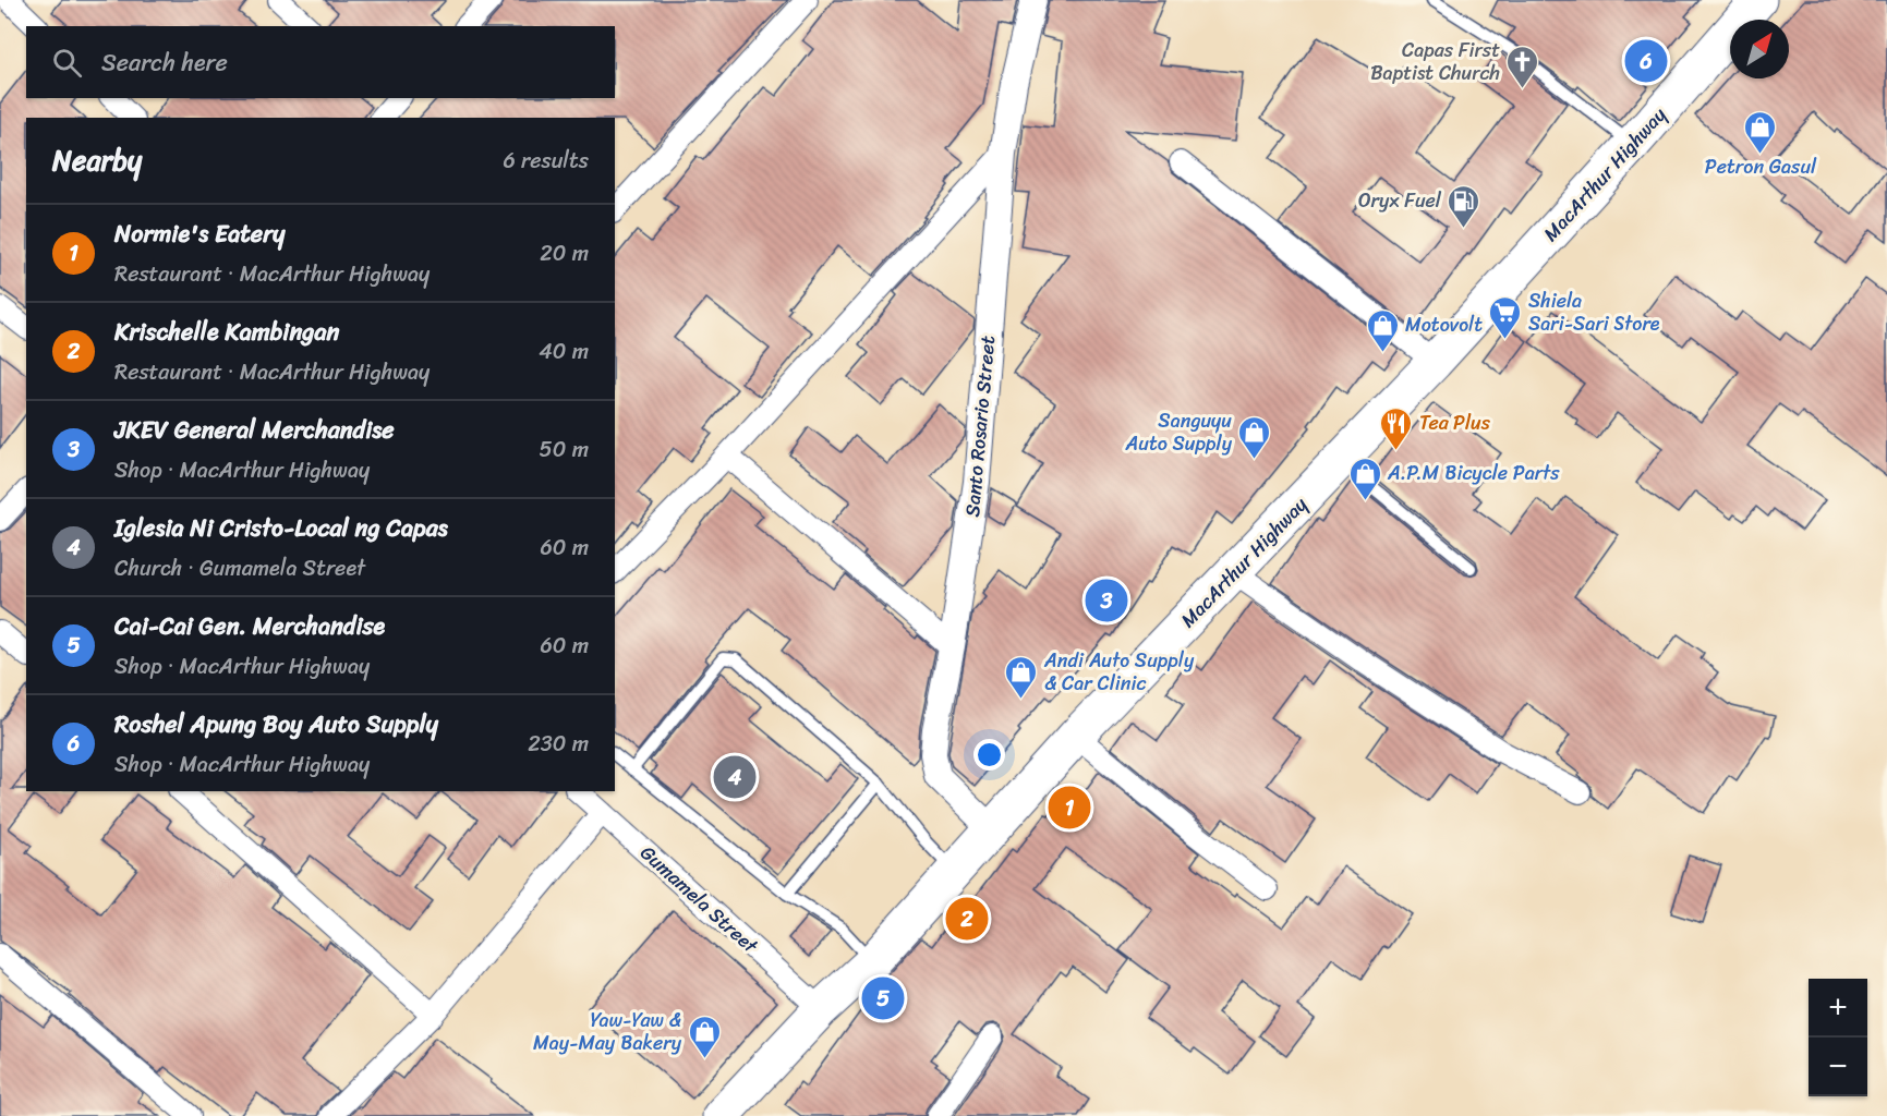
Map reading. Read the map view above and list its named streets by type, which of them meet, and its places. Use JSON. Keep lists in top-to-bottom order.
{
  "streets": {
    "highway": ["MacArthur Highway"],
    "street": ["Santo Rosario Street", "Gumamela Street"]
  },
  "crossings": [
    ["MacArthur Highway", "Santo Rosario Street"],
    ["MacArthur Highway", "Gumamela Street"]
  ],
  "places": {
    "church": ["Capas First Baptist Church"],
    "shop": [
      "Petron Gasul",
      "Motovolt",
      "Sanguyu Auto Supply",
      "A.P.M Bicycle Parts",
      "Andi Auto Supply & Car Clinic",
      "Yaw-Yaw & May-May Bakery"
    ],
    "fuel station": ["Oryx Fuel"],
    "supermarket": ["Shiela Sari-Sari Store"],
    "restaurant": ["Tea Plus"]
  },
  "north": "top right",
  "page": {
    "search": "Search here",
    "pins": [
      "6",
      "3",
      "4",
      "1",
      "2",
      "5"
    ],
    "heading": ["Nearby", "6 results"],
    "list": [
      {
        "mark": "1",
        "name": "Normie's Eatery",
        "note": "Restaurant · MacArthur Highway",
        "value": "20 m"
      },
      {
        "mark": "2",
        "name": "Krischelle Kambingan",
        "note": "Restaurant · MacArthur Highway",
        "value": "40 m"
      },
      {
        "mark": "3",
        "name": "JKEV General Merchandise",
        "note": "Shop · MacArthur Highway",
        "value": "50 m"
      },
      {
        "mark": "4",
        "name": "Iglesia Ni Cristo-Local ng Capas",
        "note": "Church · Gumamela Street",
        "value": "60 m"
      },
      {
        "mark": "5",
        "name": "Cai-Cai Gen. Merchandise",
        "note": "Shop · MacArthur Highway",
        "value": "60 m"
      },
      {
        "mark": "6",
        "name": "Roshel Apung Boy Auto Supply",
        "note": "Shop · MacArthur Highway",
        "value": "230 m"
      }
    ],
    "map_buttons": ["+", "−"]
  }
}
